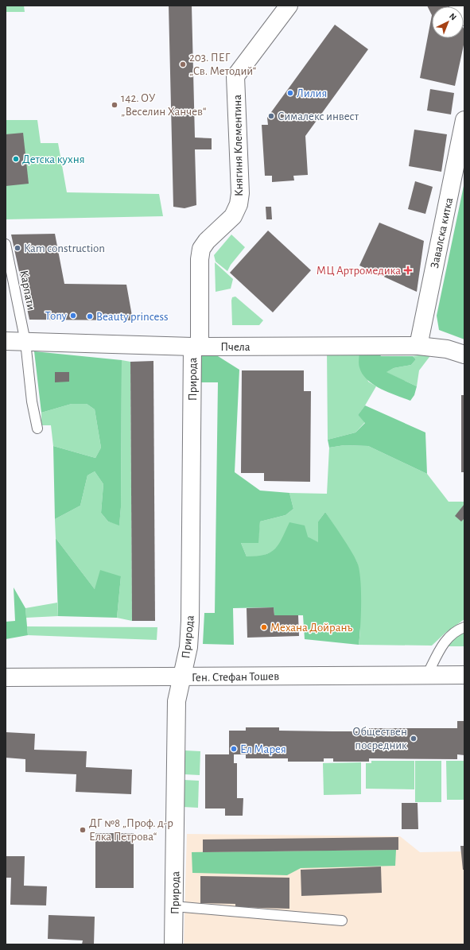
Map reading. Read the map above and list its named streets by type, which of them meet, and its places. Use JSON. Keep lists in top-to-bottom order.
{
  "streets": {
    "street": [
      "Княгиня Клементина",
      "Завалска китка",
      "Пчела",
      "Природа",
      "Ген. Стефан Тошев"
    ],
    "lane": ["Карпати"]
  },
  "crossings": [
    ["Княгиня Клементина", "Пчела"],
    ["Княгиня Клементина", "Природа"],
    ["Завалска китка", "Пчела"],
    ["Карпати", "Пчела"],
    ["Пчела", "Природа"],
    ["Природа", "Ген. Стефан Тошев"]
  ],
  "places": {
    "other": [
      "203. ПЕГ „Св. Методий“",
      "Лилия",
      "142. ОУ „Веселин Ханчев“",
      "Сималекс инвест",
      "Детска кухня",
      "Kam construction",
      "Tony",
      "Beauty princess",
      "Механа Дойранъ",
      "Обществен посредник",
      "Ел Марея",
      "ДГ №8 „Проф. д-р Елка Петрова“"
    ],
    "health": ["МЦ Артромедика"]
  },
  "north": "top right"
}
